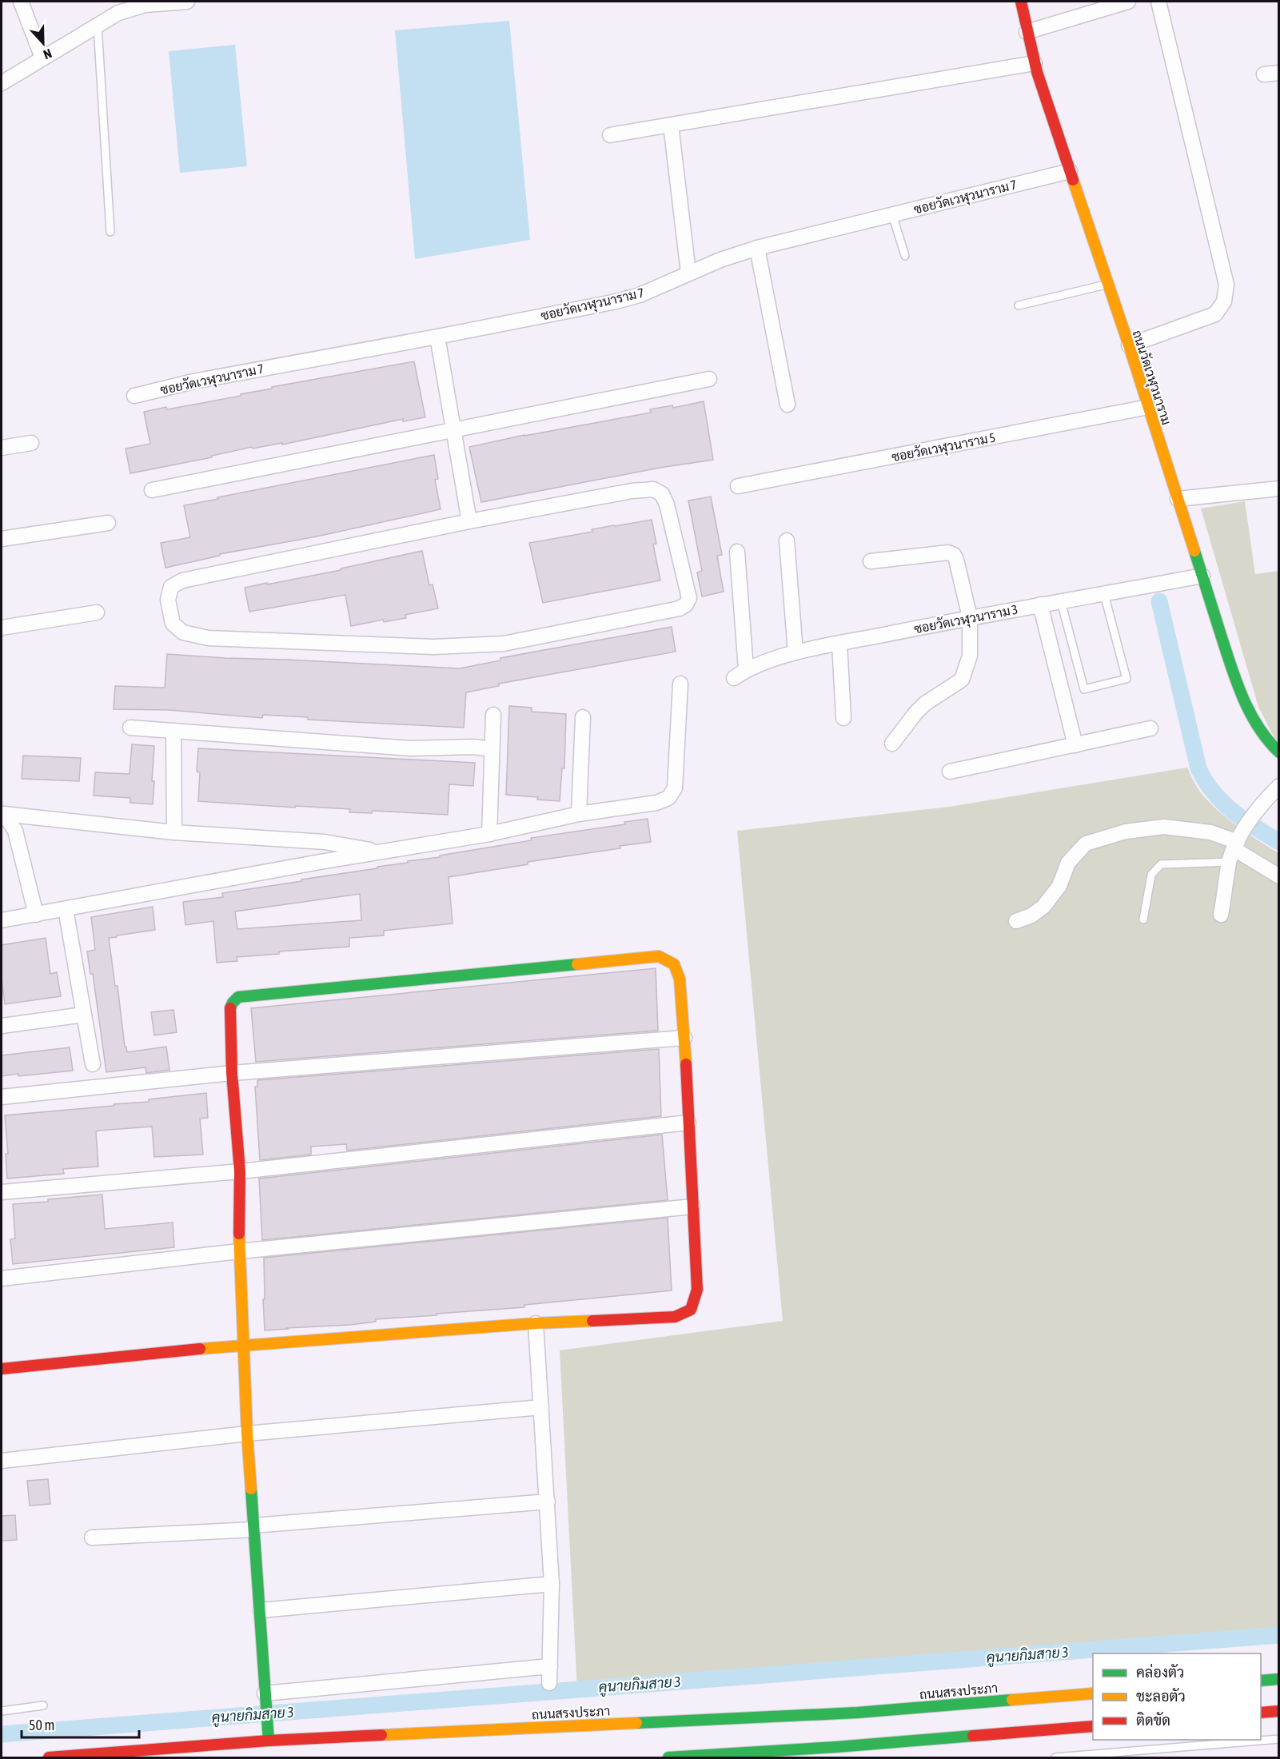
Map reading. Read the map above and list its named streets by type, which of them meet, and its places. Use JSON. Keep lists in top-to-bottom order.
{
  "streets": {
    "street": [
      "ซอยวัดเวฬุวนาราม 7",
      "ถนนวัดเวฬุวนาราม",
      "ซอยวัดเวฬุวนาราม 5",
      "ซอยวัดเวฬุวนาราม 3",
      "ถนนสรงประภา"
    ]
  },
  "crossings": [
    ["ซอยวัดเวฬุวนาราม 7", "ถนนวัดเวฬุวนาราม"],
    ["ถนนวัดเวฬุวนาราม", "ซอยวัดเวฬุวนาราม 5"],
    ["ถนนวัดเวฬุวนาราม", "ซอยวัดเวฬุวนาราม 3"]
  ],
  "water": ["คูนายกิมสาย 3"],
  "legend": ["คล่องตัว", "ชะลอตัว", "ติดขัด"],
  "scale_bar": "50 m",
  "north": "bottom"
}
